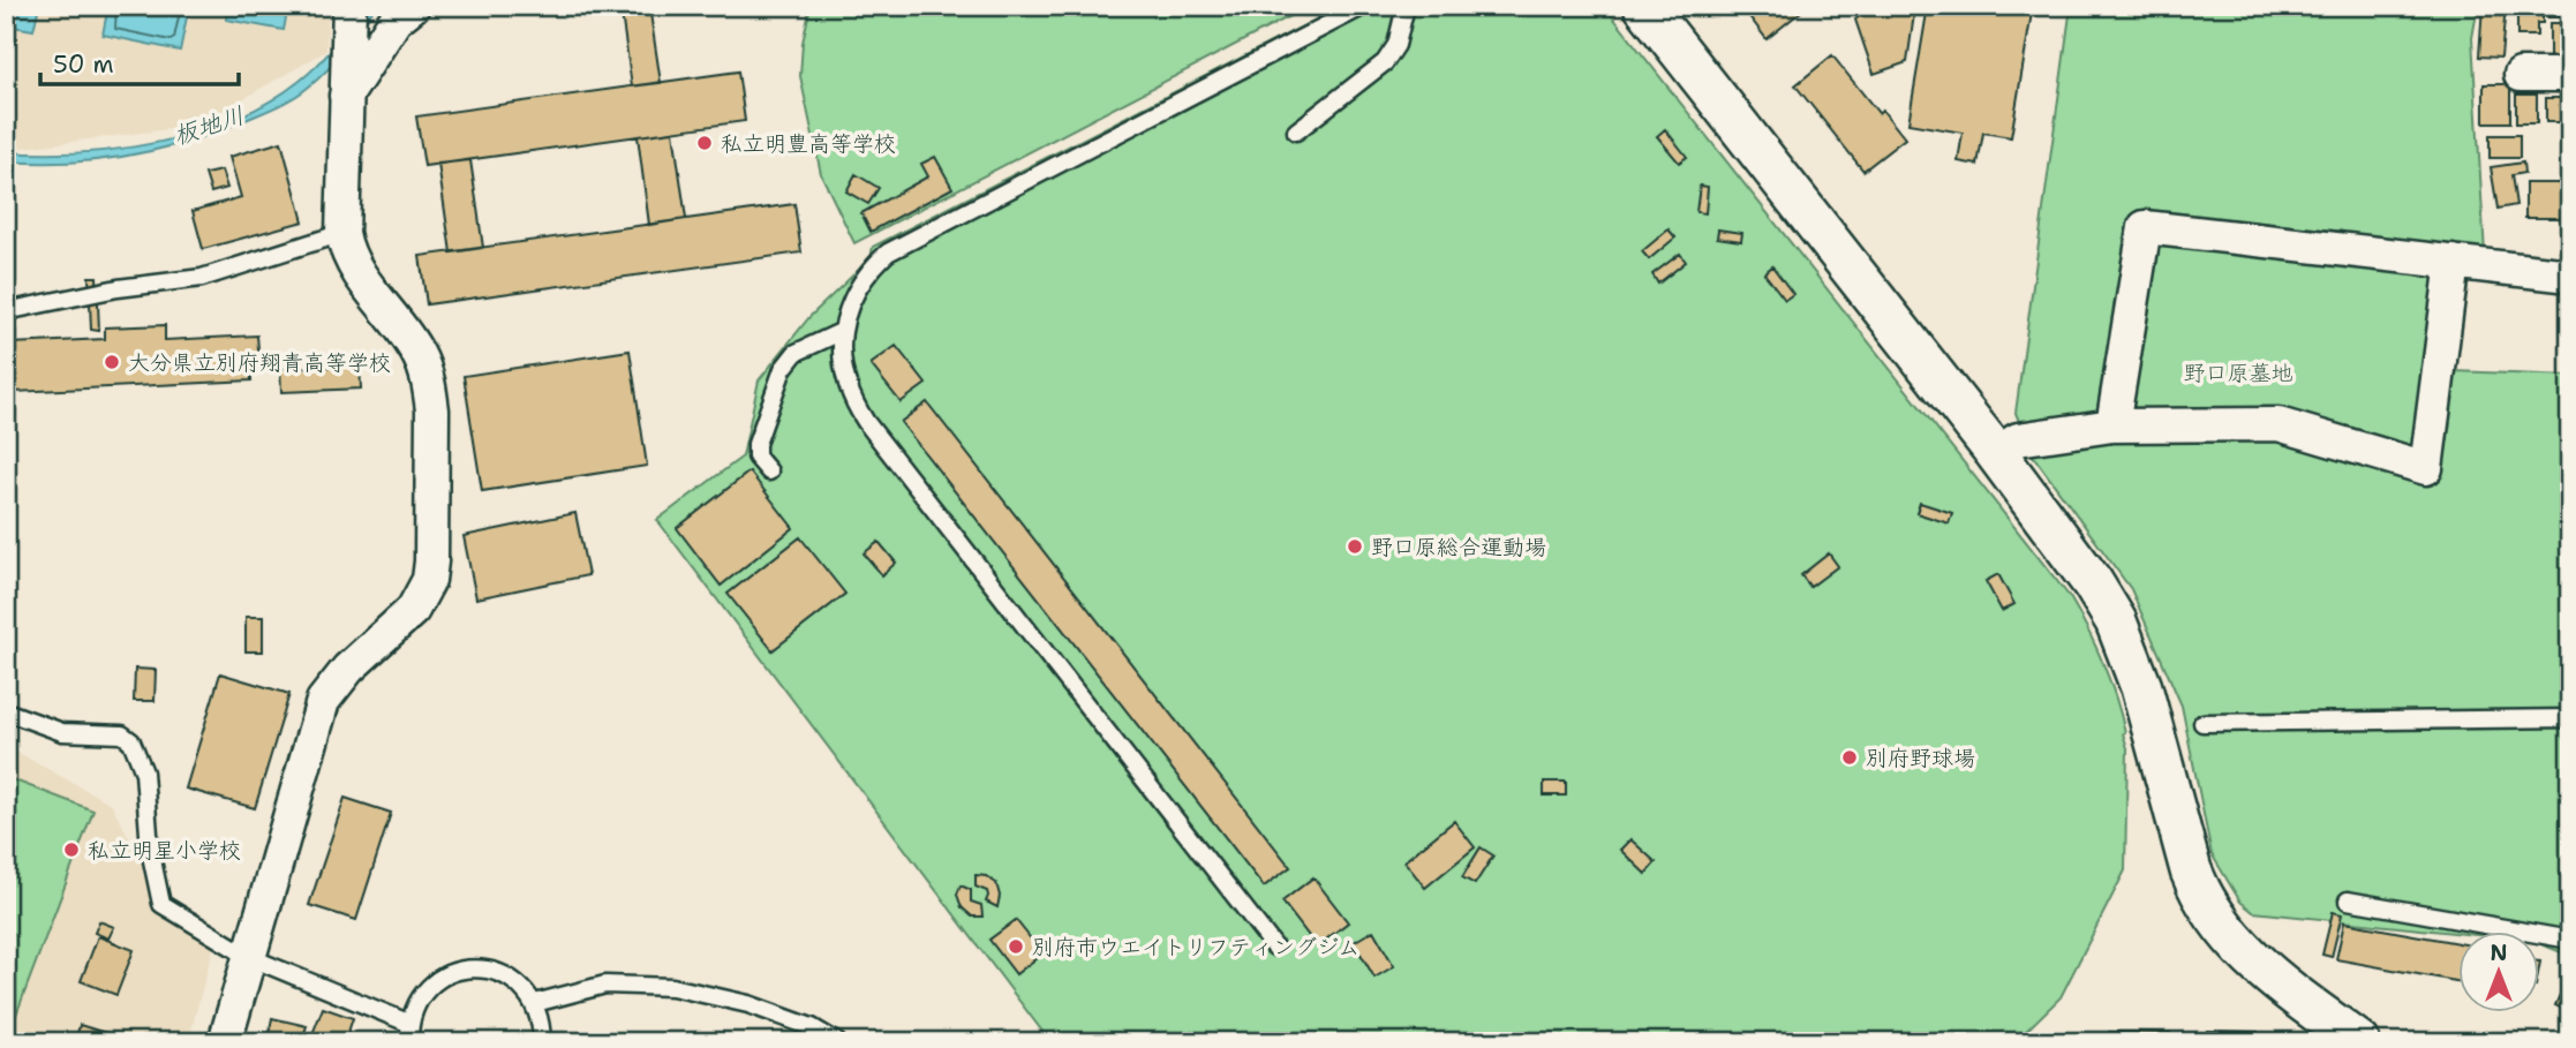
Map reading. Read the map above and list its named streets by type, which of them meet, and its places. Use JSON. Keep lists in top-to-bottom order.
{
  "water": ["板地川"],
  "parks": ["野口原墓地"],
  "places": [
    "私立明豊高等学校",
    "大分県立別府翔青高等学校",
    "野口原総合運動場",
    "別府野球場",
    "私立明星小学校",
    "別府市ウエイトリフティングジム"
  ],
  "scale_bar": "50 m",
  "north": "top"
}
